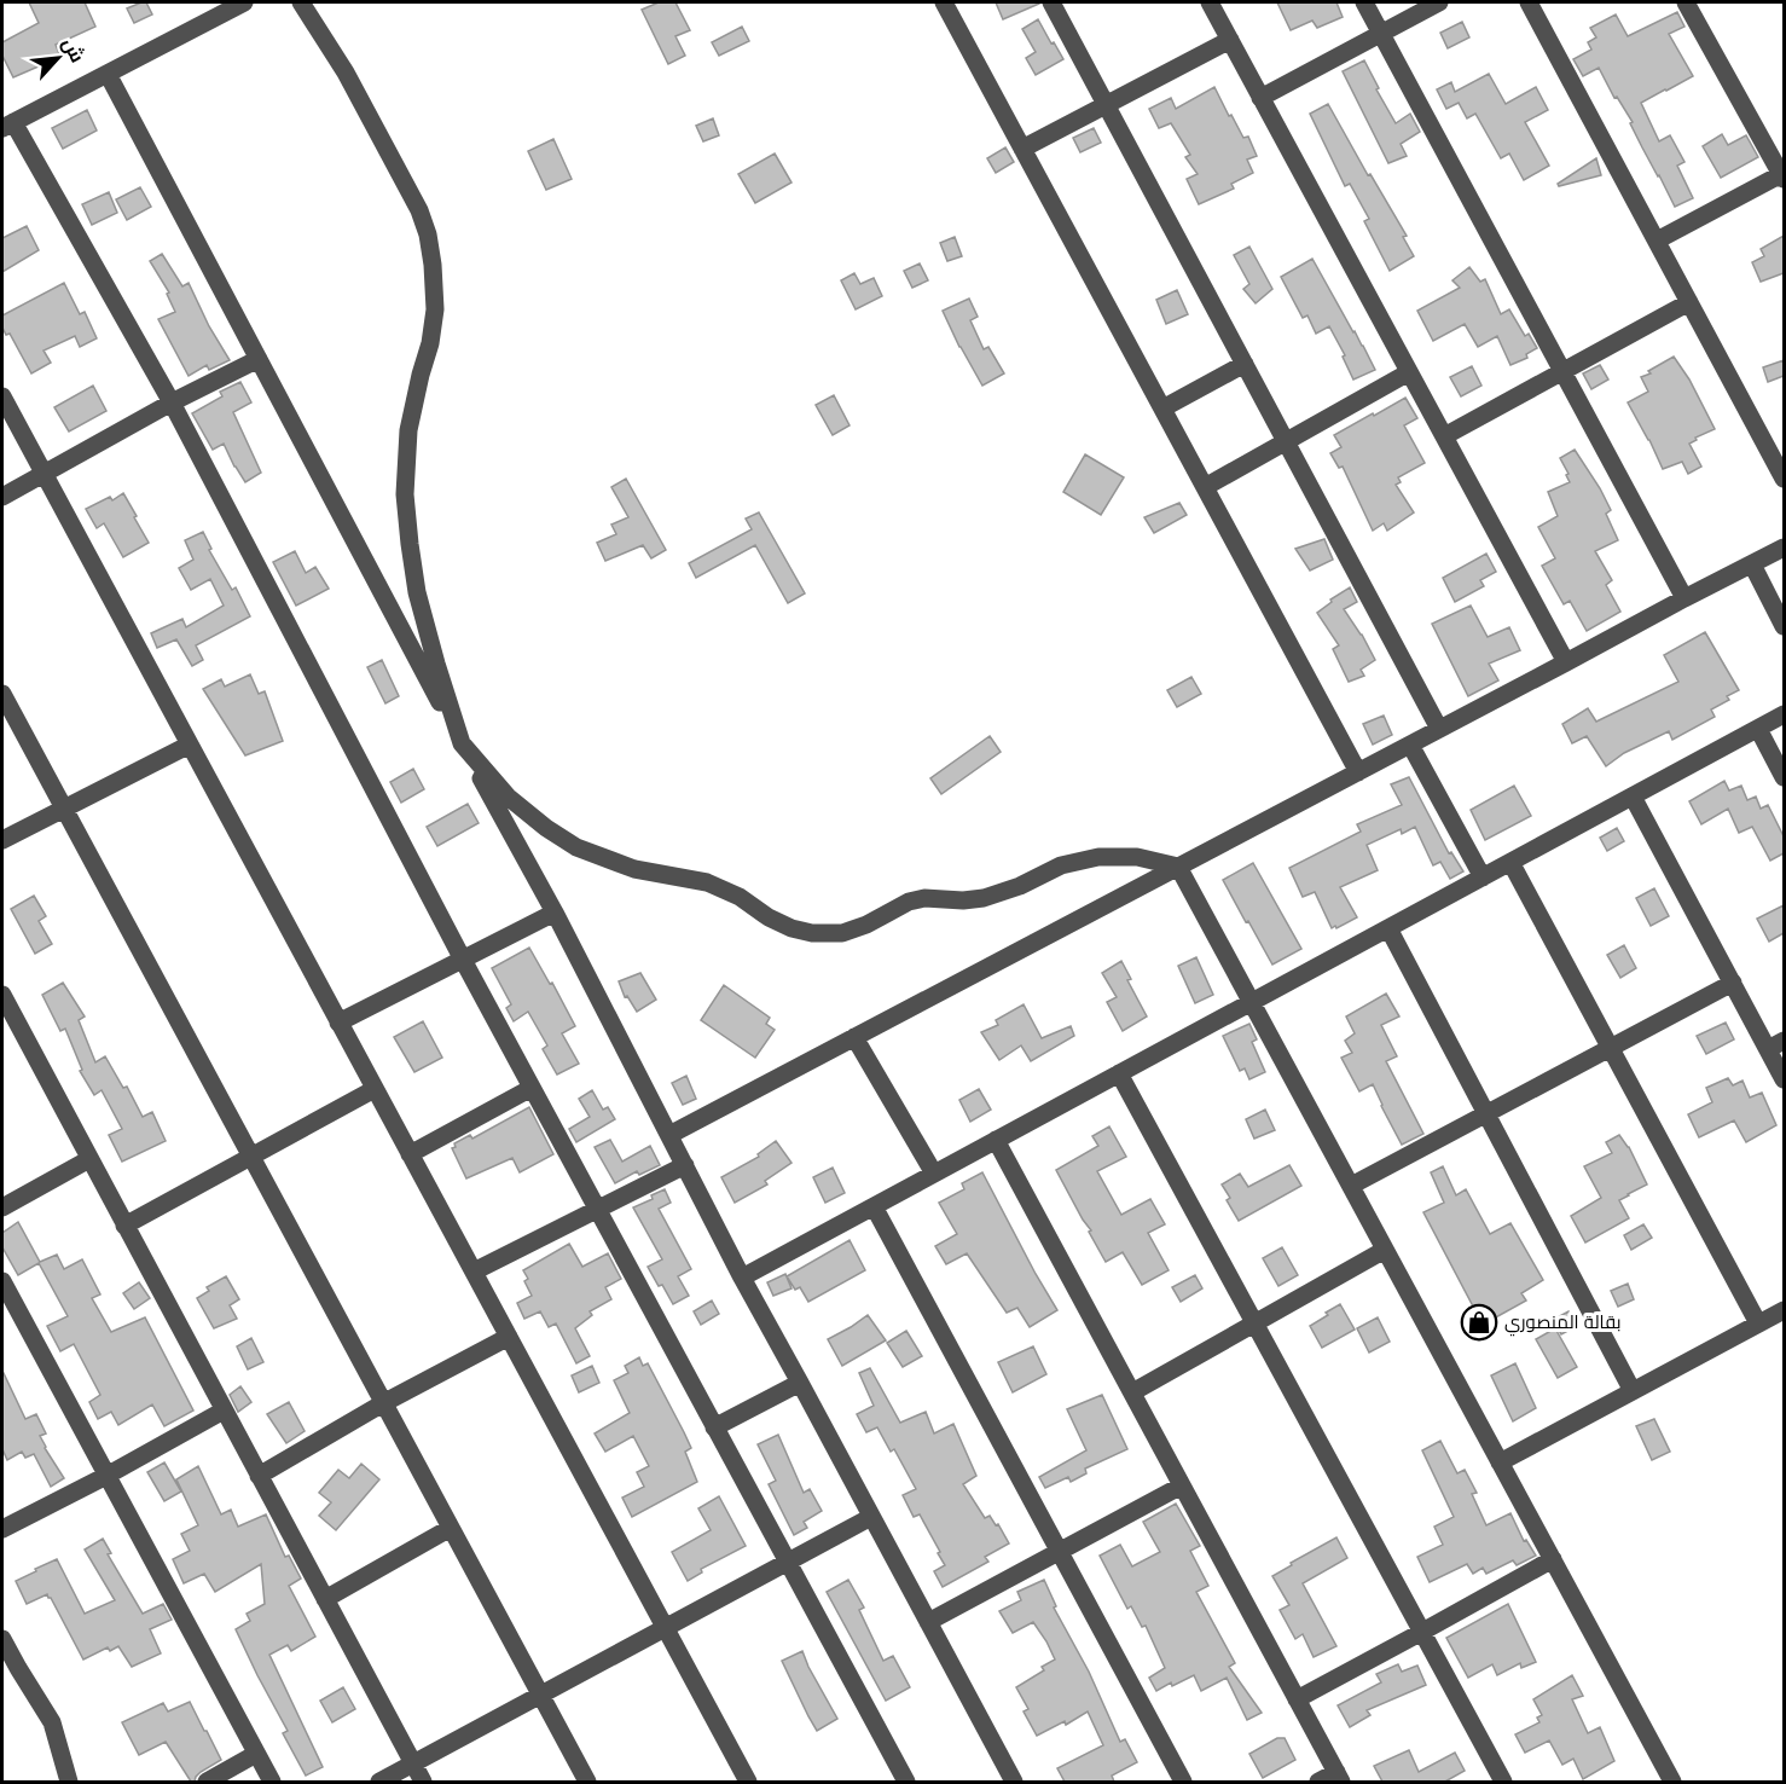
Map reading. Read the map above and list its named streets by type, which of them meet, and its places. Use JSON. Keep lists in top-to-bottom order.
{
  "places": {
    "shop": ["بقالة المنصوري"]
  },
  "north": "top right"
}
